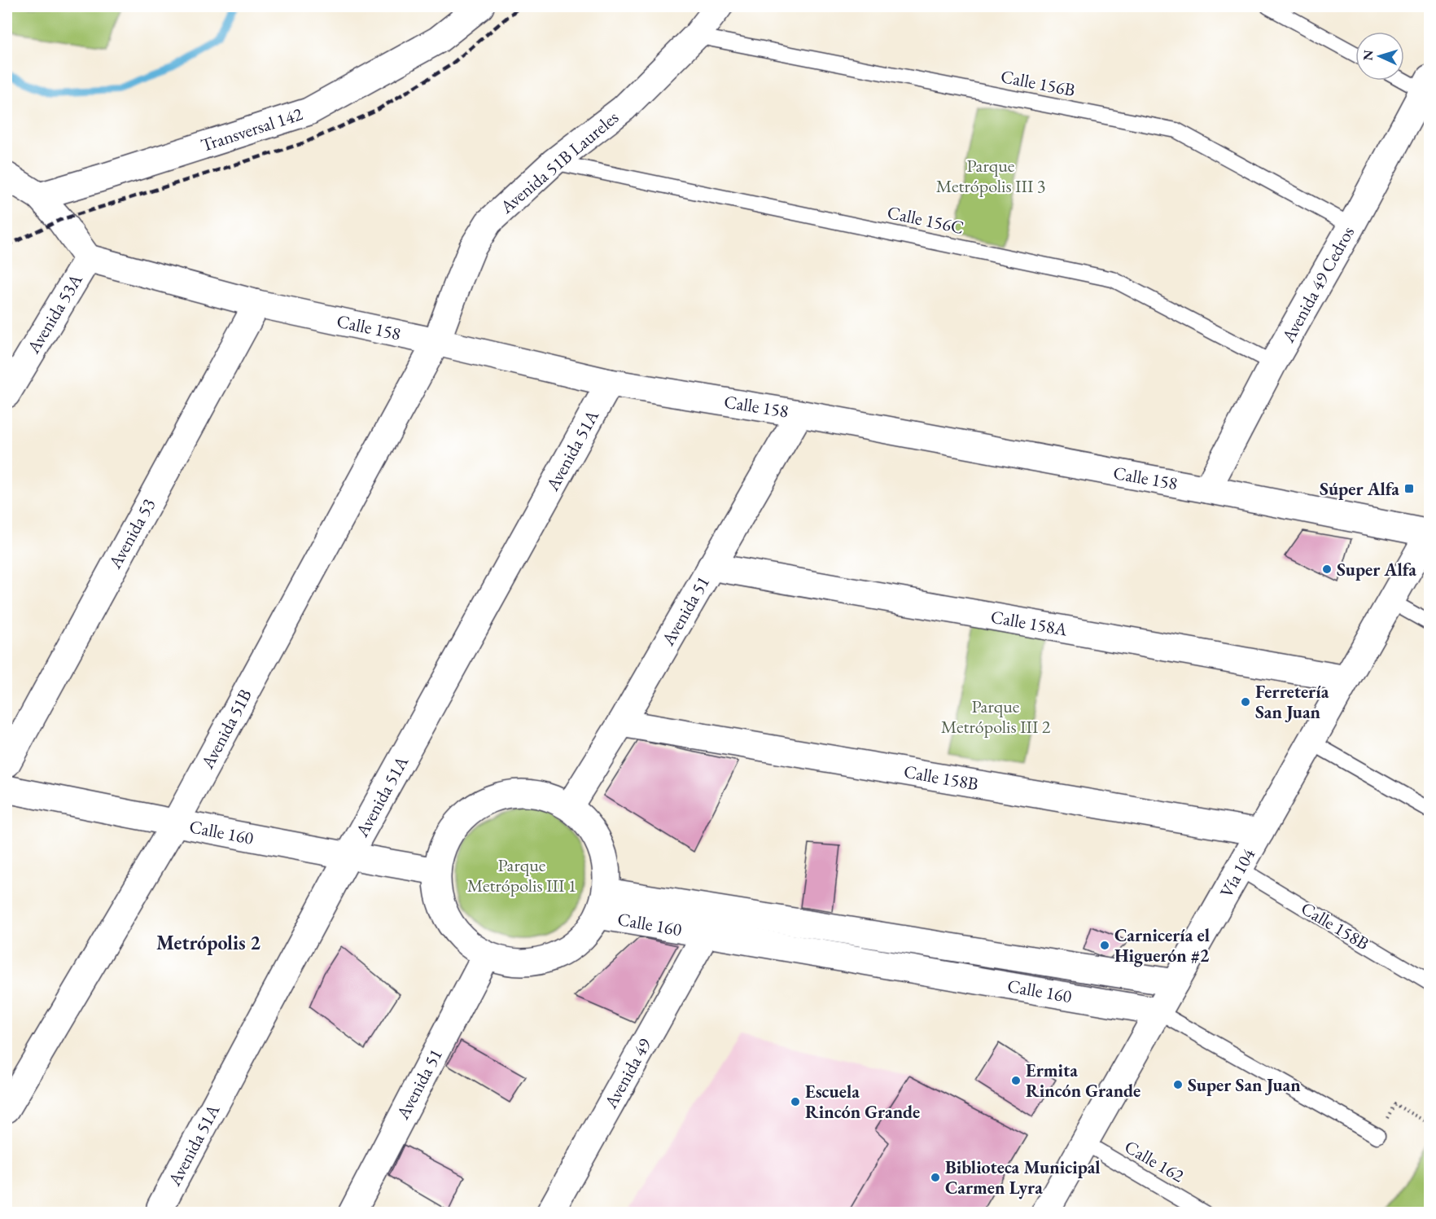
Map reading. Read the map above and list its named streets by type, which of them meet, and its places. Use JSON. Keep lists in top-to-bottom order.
{
  "streets": {
    "street": [
      "Transversal 142",
      "Avenida 51B Laureles",
      "Avenida 49 Cedros",
      "Avenida 53A",
      "Calle 158",
      "Avenida 51A",
      "Avenida 53",
      "Avenida 51",
      "Calle 158A",
      "Avenida 51B",
      "Calle 158B",
      "Calle 160",
      "Vía 104",
      "Avenida 49"
    ],
    "lane": ["Calle 156B", "Calle 156C", "Calle 162"]
  },
  "crossings": [
    ["Calle 156B", "Avenida 51B Laureles"],
    ["Calle 156B", "Avenida 49 Cedros"],
    ["Avenida 51B Laureles", "Calle 156C"],
    ["Avenida 51B Laureles", "Calle 158"],
    ["Avenida 51B Laureles", "Avenida 51B"],
    ["Calle 156C", "Avenida 49 Cedros"],
    ["Avenida 49 Cedros", "Calle 158"],
    ["Avenida 53A", "Calle 158"],
    ["Calle 158", "Avenida 51A"],
    ["Calle 158", "Avenida 53"],
    ["Calle 158", "Avenida 51"],
    ["Calle 158", "Avenida 51B"],
    ["Calle 158", "Vía 104"],
    ["Avenida 51A", "Calle 160"],
    ["Avenida 51", "Calle 158A"],
    ["Avenida 51", "Calle 158B"],
    ["Avenida 51", "Calle 160"],
    ["Calle 158A", "Vía 104"],
    ["Avenida 51B", "Calle 160"],
    ["Calle 158B", "Vía 104"],
    ["Calle 160", "Vía 104"],
    ["Calle 160", "Avenida 49"],
    ["Vía 104", "Calle 162"]
  ],
  "districts": ["Metrópolis 2"],
  "parks": ["Parque Metrópolis III 3", "Parque Metrópolis III 2", "Parque Metrópolis III 1"],
  "places": {
    "transit": ["Súper Alfa"],
    "other": [
      "Super Alfa",
      "Ferretería San Juan",
      "Carnicería el Higuerón #2",
      "Ermita Rincón Grande",
      "Super San Juan",
      "Escuela Rincón Grande",
      "Biblioteca Municipal Carmen Lyra"
    ]
  },
  "north": "left"
}
